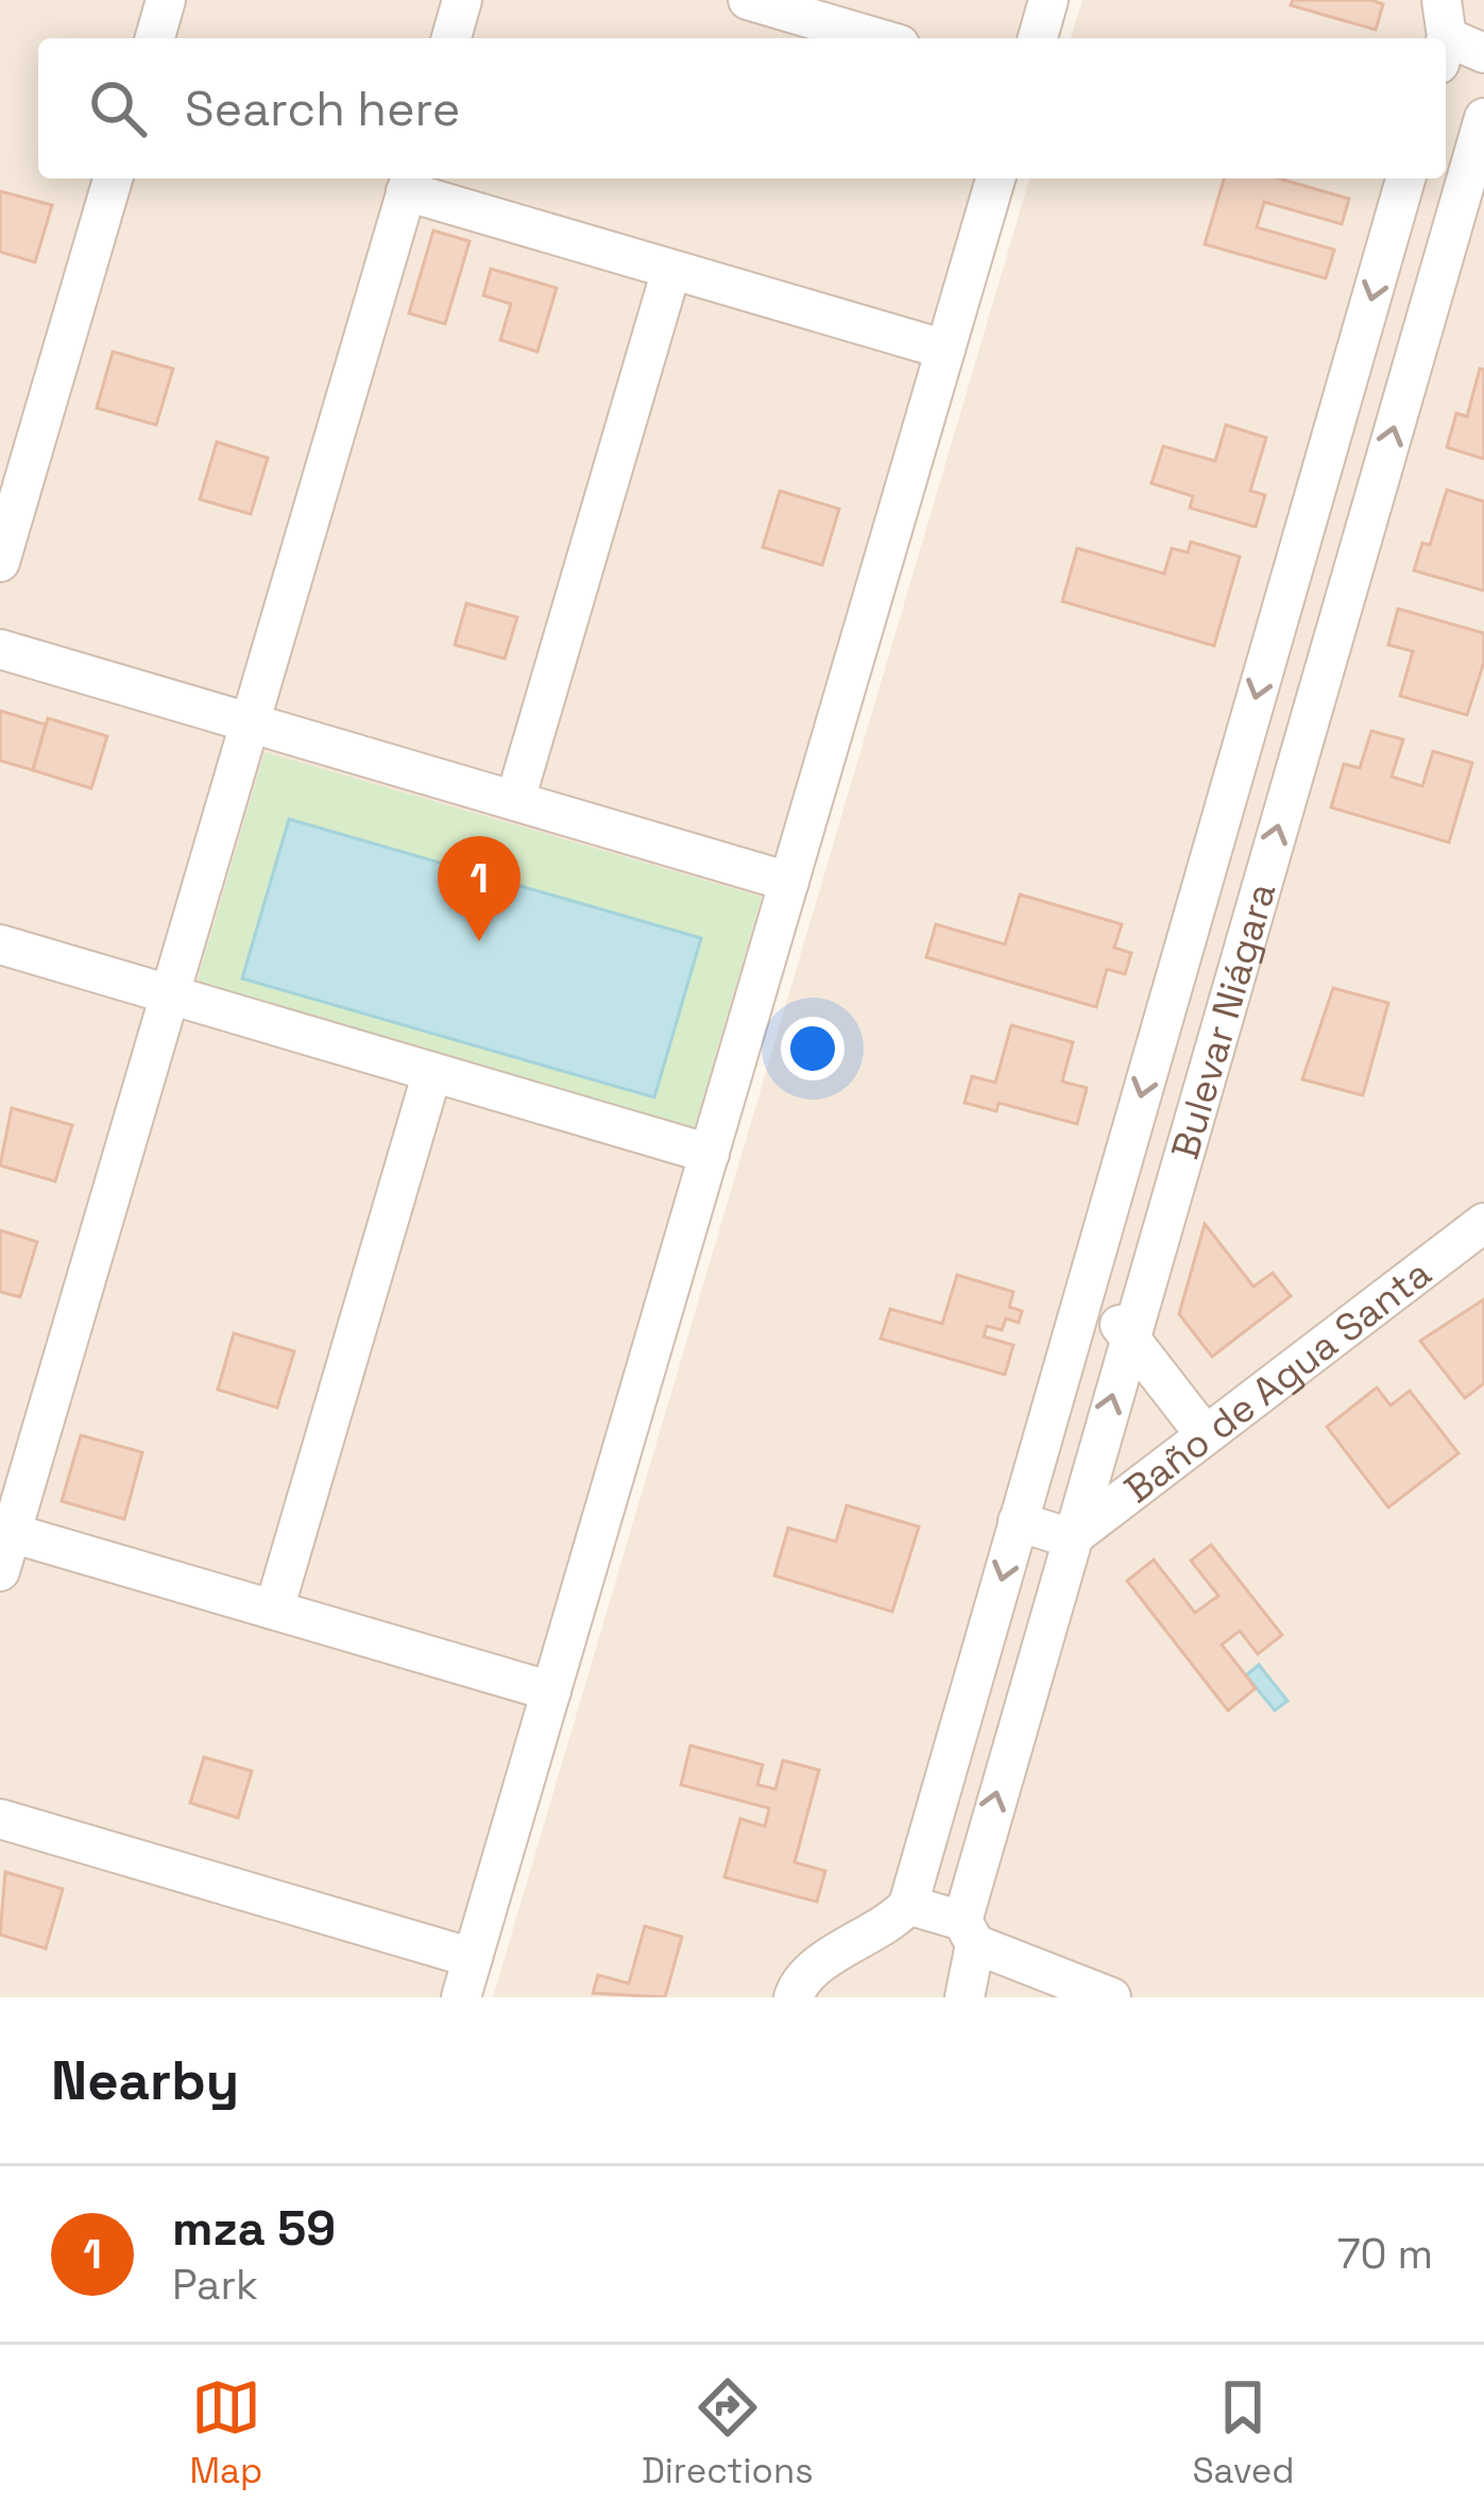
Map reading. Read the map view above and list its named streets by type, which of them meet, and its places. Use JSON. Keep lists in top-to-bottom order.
{
  "streets": {
    "street": ["Bulevar Niágara", "Baño de Agua Santa"]
  },
  "crossings": [
    ["Bulevar Niágara", "Baño de Agua Santa"]
  ],
  "page": {
    "search": "Search here",
    "pins": "1",
    "heading": "Nearby",
    "list": [
      {
        "mark": "1",
        "name": "mza 59",
        "note": "Park",
        "value": "70 m"
      }
    ],
    "nav": ["Map", "Directions", "Saved"]
  }
}
